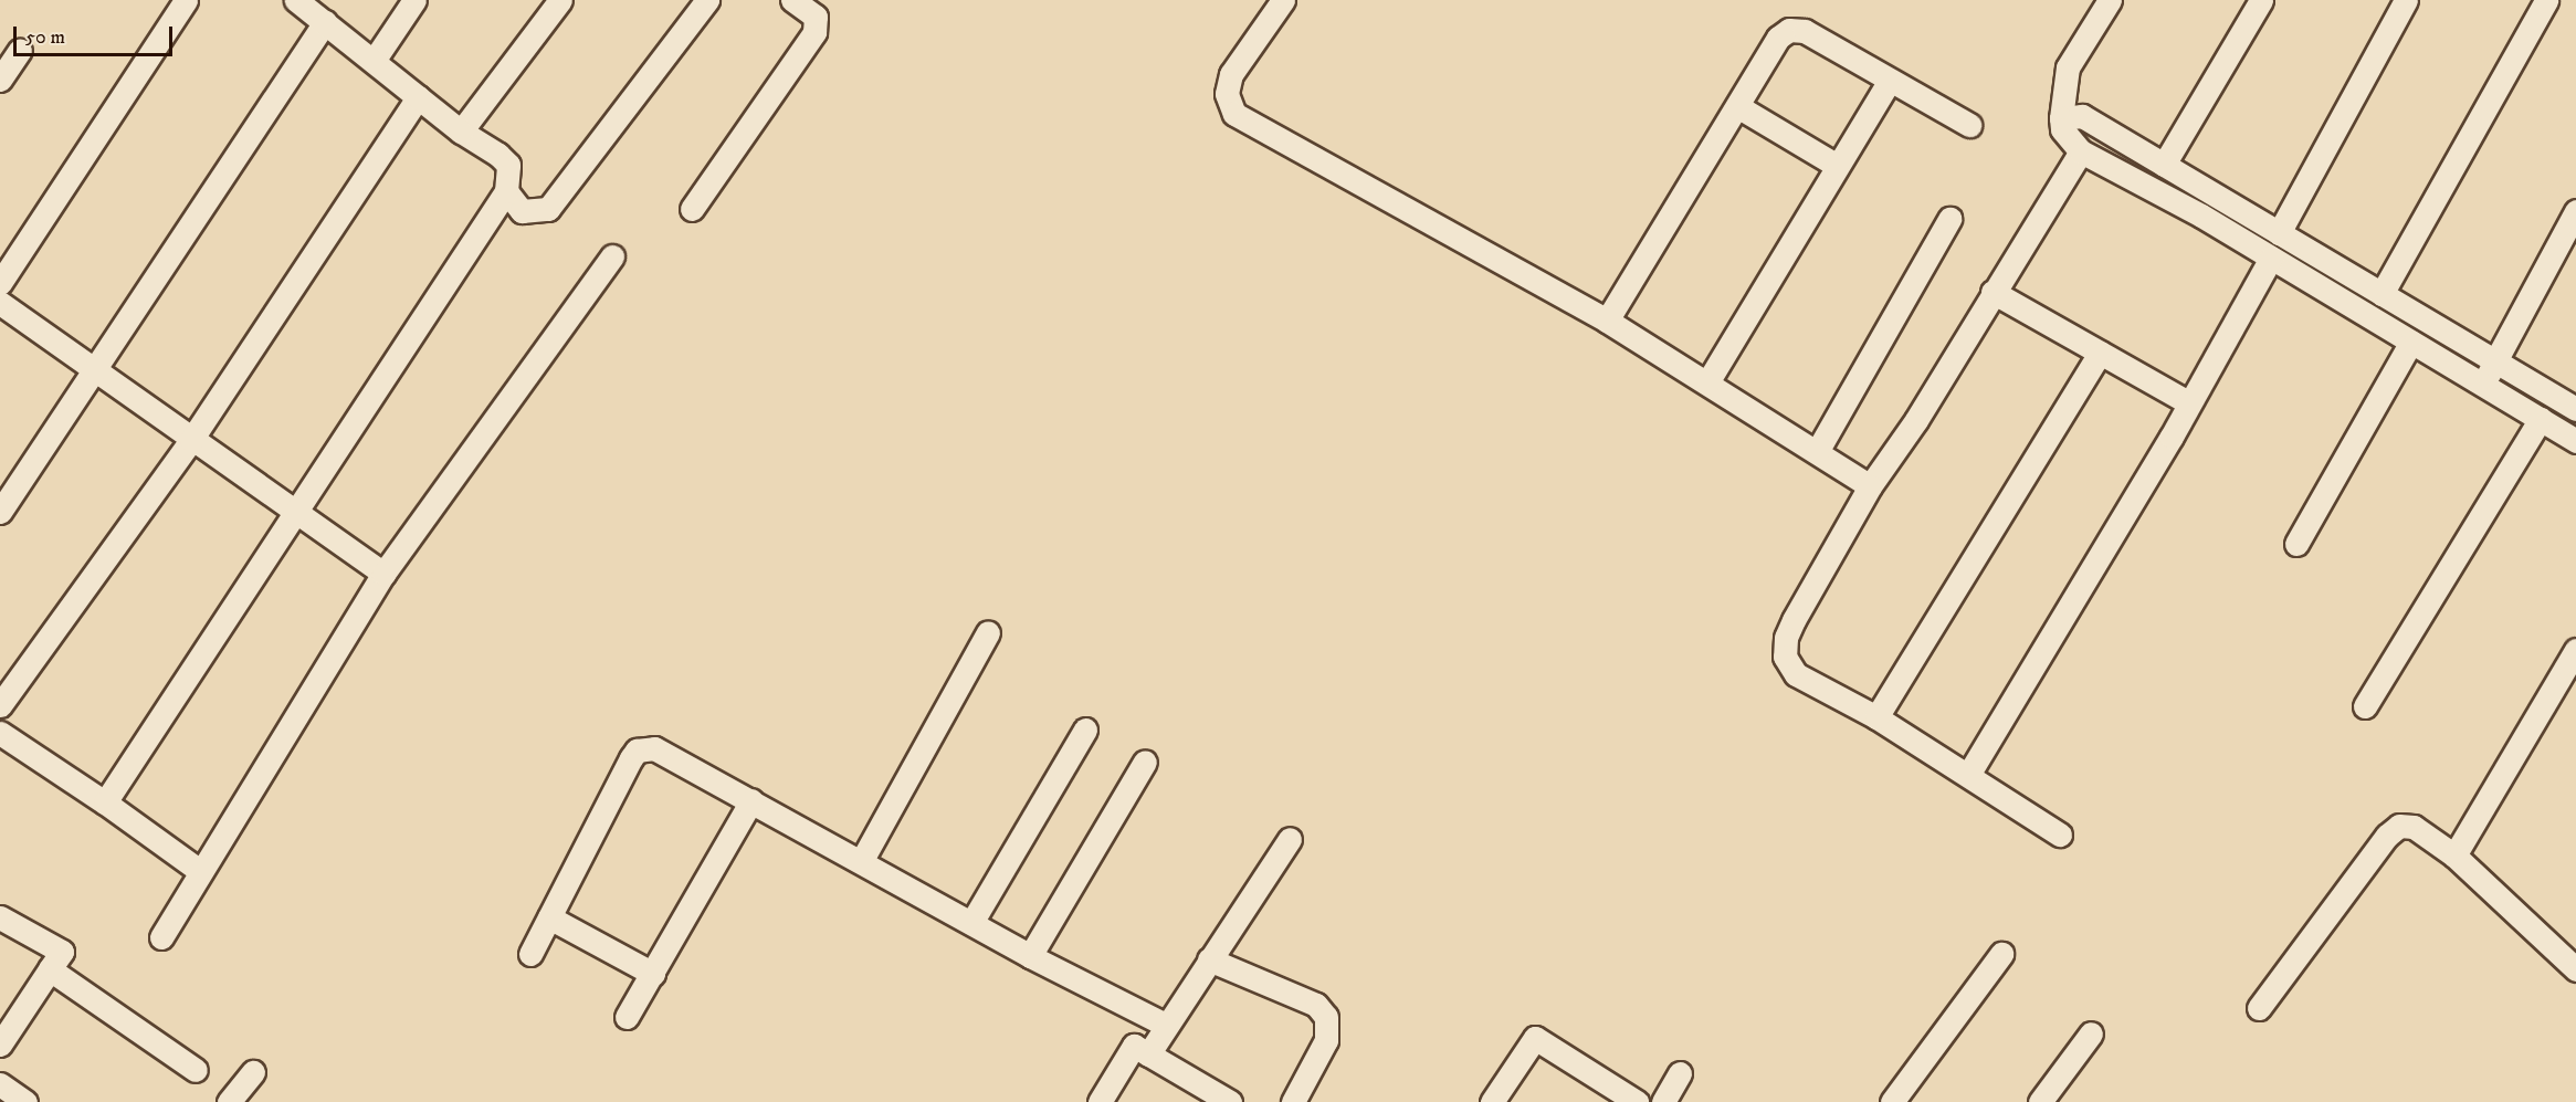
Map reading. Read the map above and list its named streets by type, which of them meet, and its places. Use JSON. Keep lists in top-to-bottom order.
{
  "scale_bar": "50 m"
}
